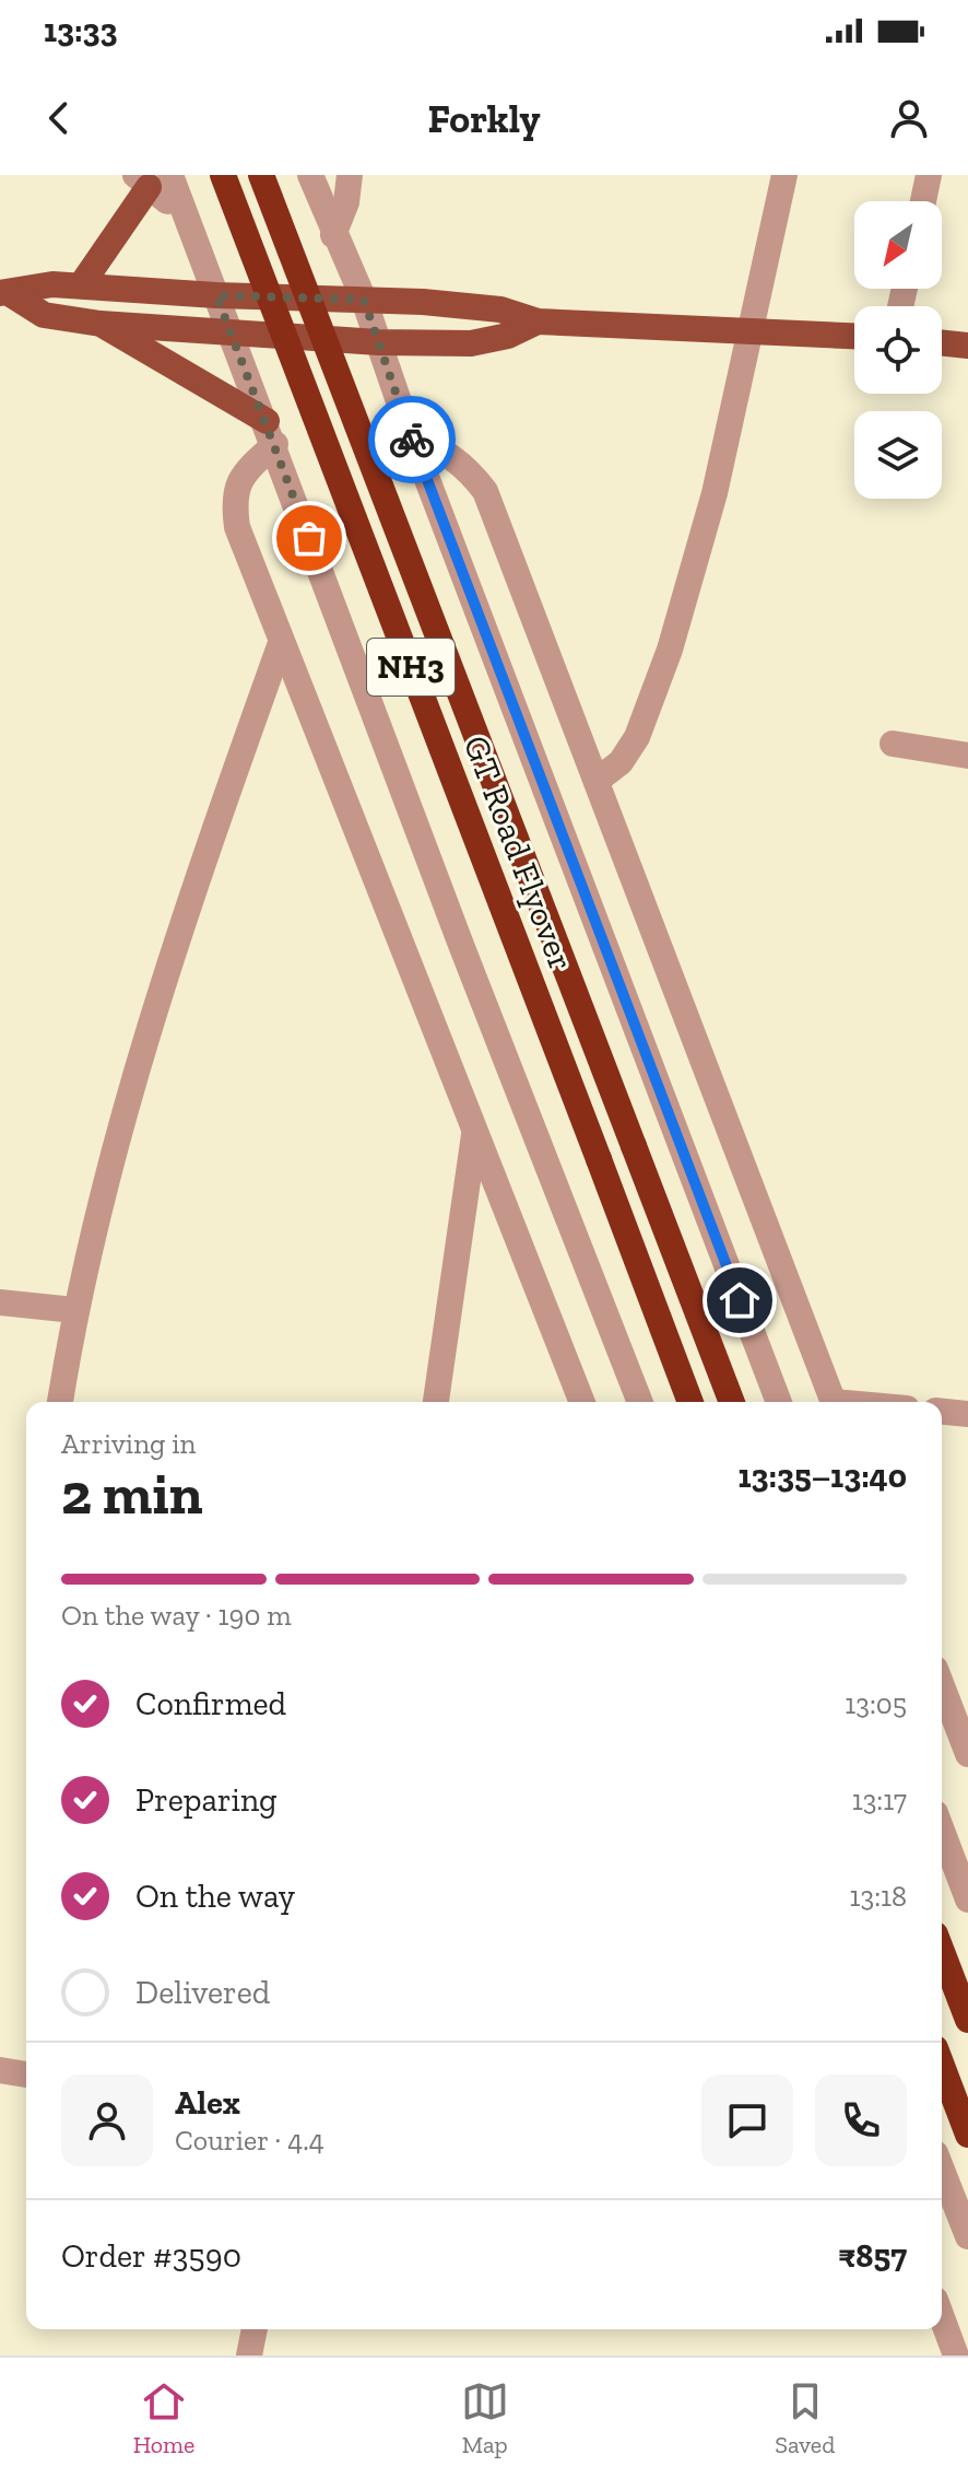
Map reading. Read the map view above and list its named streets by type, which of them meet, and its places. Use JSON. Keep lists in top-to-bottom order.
{
  "streets": {
    "highway": ["NH3", "GT Road Flyover"]
  },
  "north": "bottom left",
  "page": {
    "status": "13:33",
    "header": "Forkly",
    "heading": ["2 min", "Arriving in", "13:35–13:40"],
    "panel": [
      "Alex",
      "Courier · 4.4",
      "Order #3590",
      "₹857"
    ],
    "bar": "On the way · 190 m",
    "list": [
      ["Confirmed", "13:05"],
      ["Preparing", "13:17"],
      ["On the way", "13:18"],
      "Delivered"
    ],
    "tabs": ["Home", "Map", "Saved"]
  }
}
